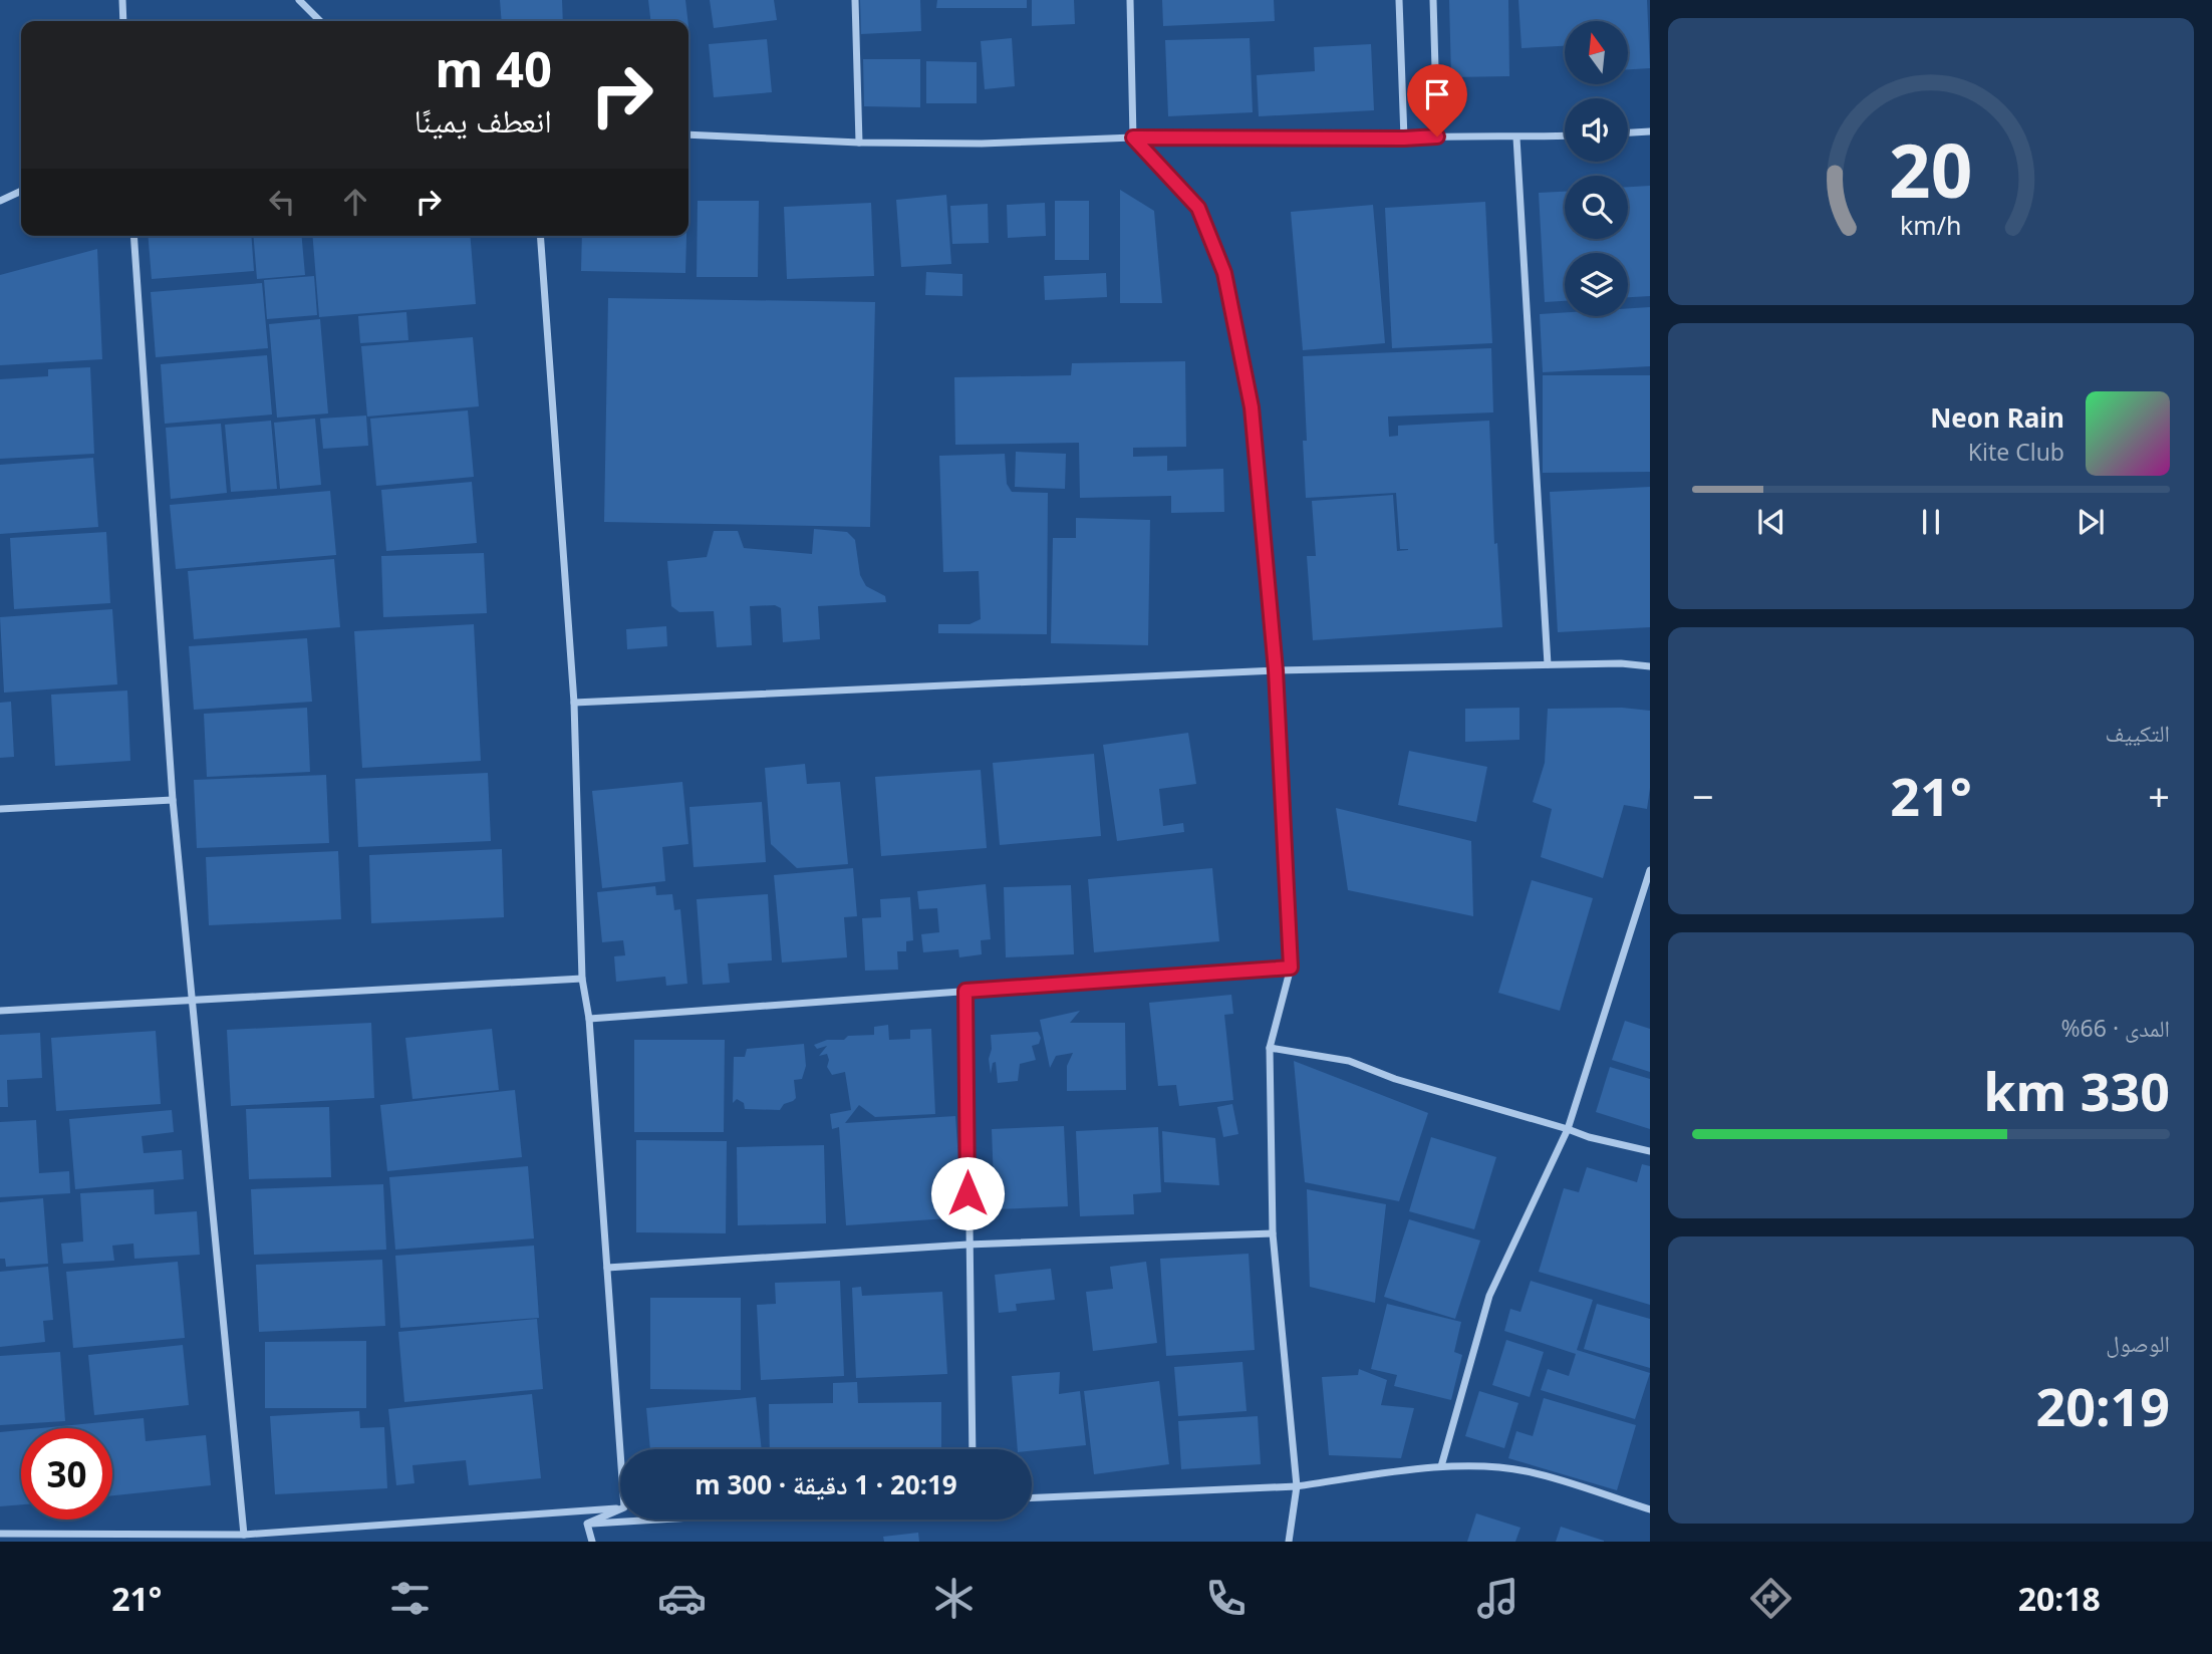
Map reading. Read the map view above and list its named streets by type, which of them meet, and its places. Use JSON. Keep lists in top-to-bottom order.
{
  "north": "top",
  "page": {
    "turn": ["40 m", "انعطف يمينًا"],
    "song": ["Neon Rain", "Kite Club"],
    "tile": [
      "التكييف",
      ["المدى · 66%", "330 km"],
      ["الوصول", "20:19"]
    ],
    "heat": ["−", "21°", "+"],
    "limit": "30",
    "trip": "20:19 · 1 دقيقة · 300 m",
    "tabs": ["20:18", "21°"],
    "gauge": ["20", "km/h"]
  }
}
